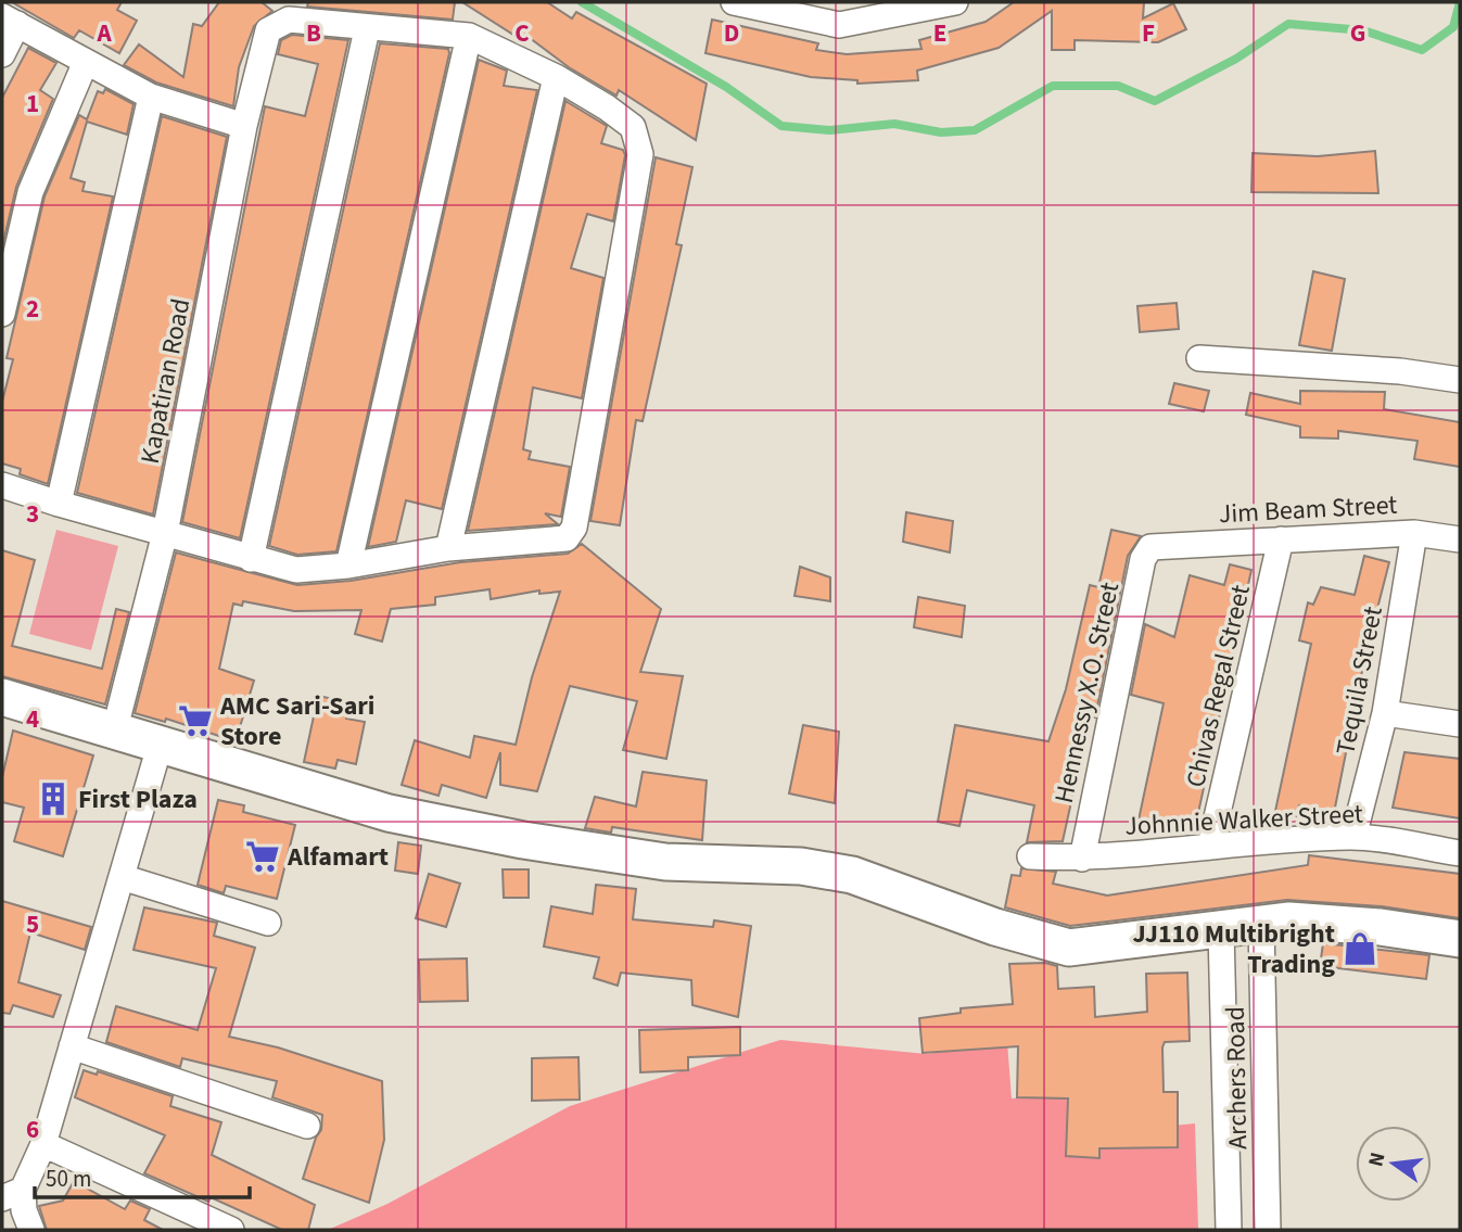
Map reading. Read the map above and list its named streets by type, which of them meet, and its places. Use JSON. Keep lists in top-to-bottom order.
{
  "streets": {
    "street": [
      "Kapatiran Road",
      "Jim Beam Street",
      "Tequila Street",
      "Chivas Regal Street",
      "Hennessy X.O. Street",
      "Johnnie Walker Street",
      "Archers Road"
    ]
  },
  "crossings": [
    ["Jim Beam Street", "Tequila Street"],
    ["Jim Beam Street", "Chivas Regal Street"],
    ["Jim Beam Street", "Hennessy X.O. Street"],
    ["Tequila Street", "Johnnie Walker Street"],
    ["Chivas Regal Street", "Johnnie Walker Street"],
    ["Hennessy X.O. Street", "Johnnie Walker Street"]
  ],
  "places": {
    "supermarket": ["AMC Sari-Sari Store", "Alfamart"],
    "building": ["First Plaza"],
    "shop": ["JJ110 Multibright Trading"]
  },
  "scale_bar": "50 m",
  "north": "left",
  "grid": {
    "columns": [
      "A",
      "B",
      "C",
      "D",
      "E",
      "F",
      "G"
    ],
    "rows": [
      "1",
      "2",
      "3",
      "4",
      "5",
      "6"
    ]
  }
}
